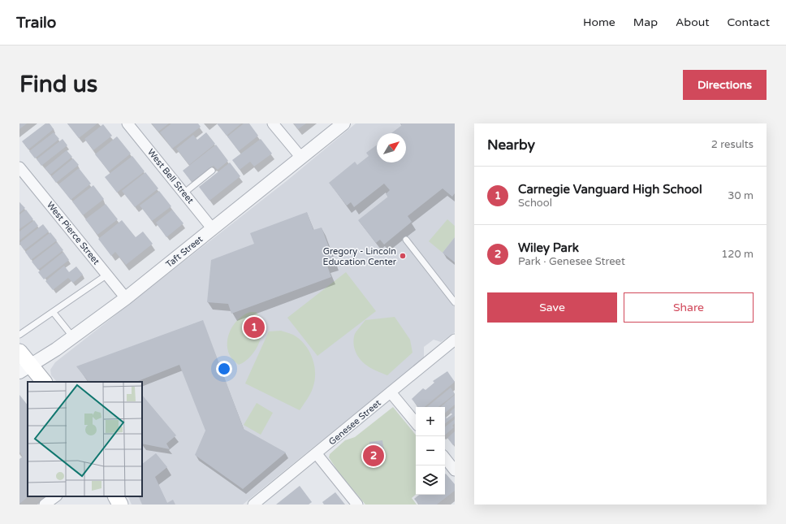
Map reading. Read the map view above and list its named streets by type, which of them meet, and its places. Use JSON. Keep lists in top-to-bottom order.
{
  "streets": {
    "street": [
      "West Bell Street",
      "West Pierce Street",
      "Taft Street",
      "Genesee Street"
    ]
  },
  "crossings": [
    ["West Bell Street", "Taft Street"],
    ["West Pierce Street", "Taft Street"]
  ],
  "places": ["Gregory - Lincoln Education Center"],
  "north": "top right",
  "page": {
    "header": "Trailo",
    "nav": [
      "Home",
      "Map",
      "About",
      "Contact"
    ],
    "buttons": [
      "Directions",
      ["Save", "Share"]
    ],
    "title": "Find us",
    "heading": ["Nearby", "2 results"],
    "list": [
      {
        "mark": "1",
        "name": "Carnegie Vanguard High School",
        "note": "School",
        "value": "30 m"
      },
      {
        "mark": "2",
        "name": "Wiley Park",
        "note": "Park · Genesee Street",
        "value": "120 m"
      }
    ],
    "pins": ["1", "2"],
    "map_buttons": ["+", "−"]
  }
}
